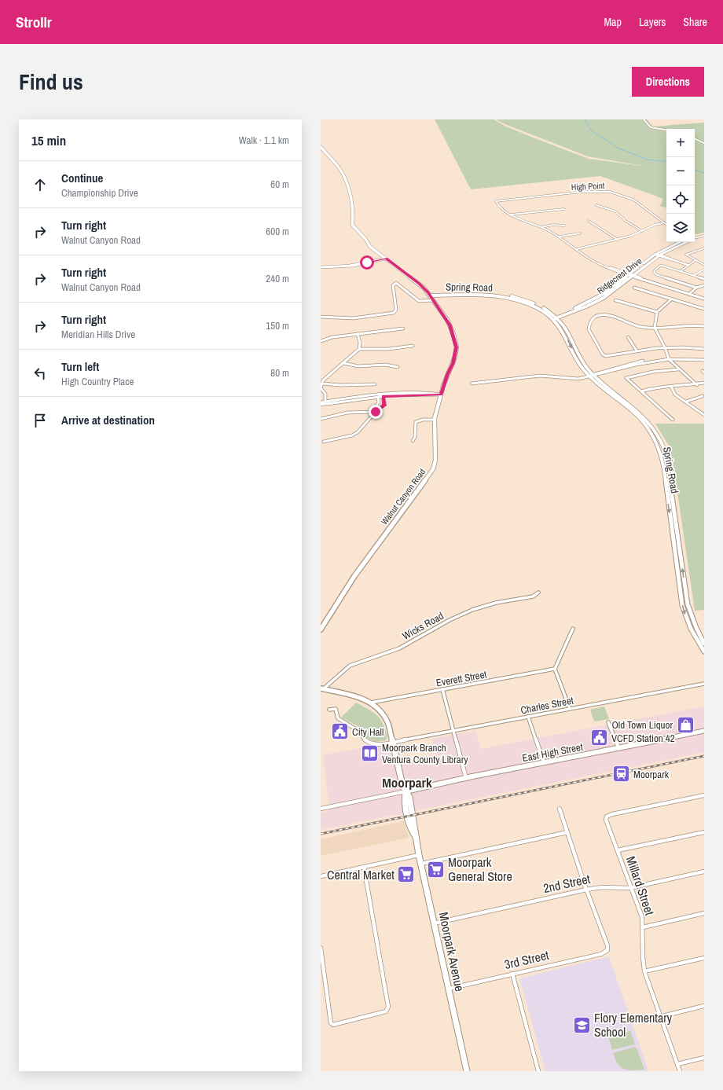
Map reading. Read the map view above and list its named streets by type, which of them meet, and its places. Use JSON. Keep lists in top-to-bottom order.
{
  "streets": {
    "main road": [
      "Ridgecrest Drive",
      "Spring Road",
      "Walnut Canyon Road",
      "East High Street",
      "Moorpark Avenue"
    ],
    "street": [
      "High Point",
      "Wicks Road",
      "Everett Street",
      "Charles Street",
      "2nd Street",
      "Millard Street",
      "3rd Street"
    ]
  },
  "crossings": [
    ["Ridgecrest Drive", "Spring Road"],
    ["Spring Road", "Walnut Canyon Road"],
    ["Wicks Road", "Moorpark Avenue"],
    ["Everett Street", "Moorpark Avenue"],
    ["Charles Street", "Moorpark Avenue"],
    ["East High Street", "Moorpark Avenue"],
    ["2nd Street", "Millard Street"],
    ["2nd Street", "Moorpark Avenue"],
    ["2nd Street", "3rd Street"],
    ["Moorpark Avenue", "3rd Street"]
  ],
  "districts": ["Moorpark"],
  "places": {
    "shop": ["Old Town Liquor"],
    "public building": ["City Hall", "VCFD Station 42"],
    "library": ["Moorpark Branch Ventura County Library"],
    "station": ["Moorpark"],
    "supermarket": ["Moorpark General Store", "Central Market"],
    "school or university": ["Flory Elementary School"]
  },
  "page": {
    "header": "Strollr",
    "nav": ["Map", "Layers", "Share"],
    "title": "Find us",
    "buttons": "Directions",
    "heading": ["15 min", "Walk · 1.1 km"],
    "map_buttons": ["+", "−"],
    "list": [
      ["Continue", "Championship Drive", "60 m"],
      ["Turn right", "Walnut Canyon Road", "600 m"],
      ["Turn right", "Walnut Canyon Road", "240 m"],
      ["Turn right", "Meridian Hills Drive", "150 m"],
      ["Turn left", "High Country Place", "80 m"],
      "Arrive at destination"
    ]
  }
}
